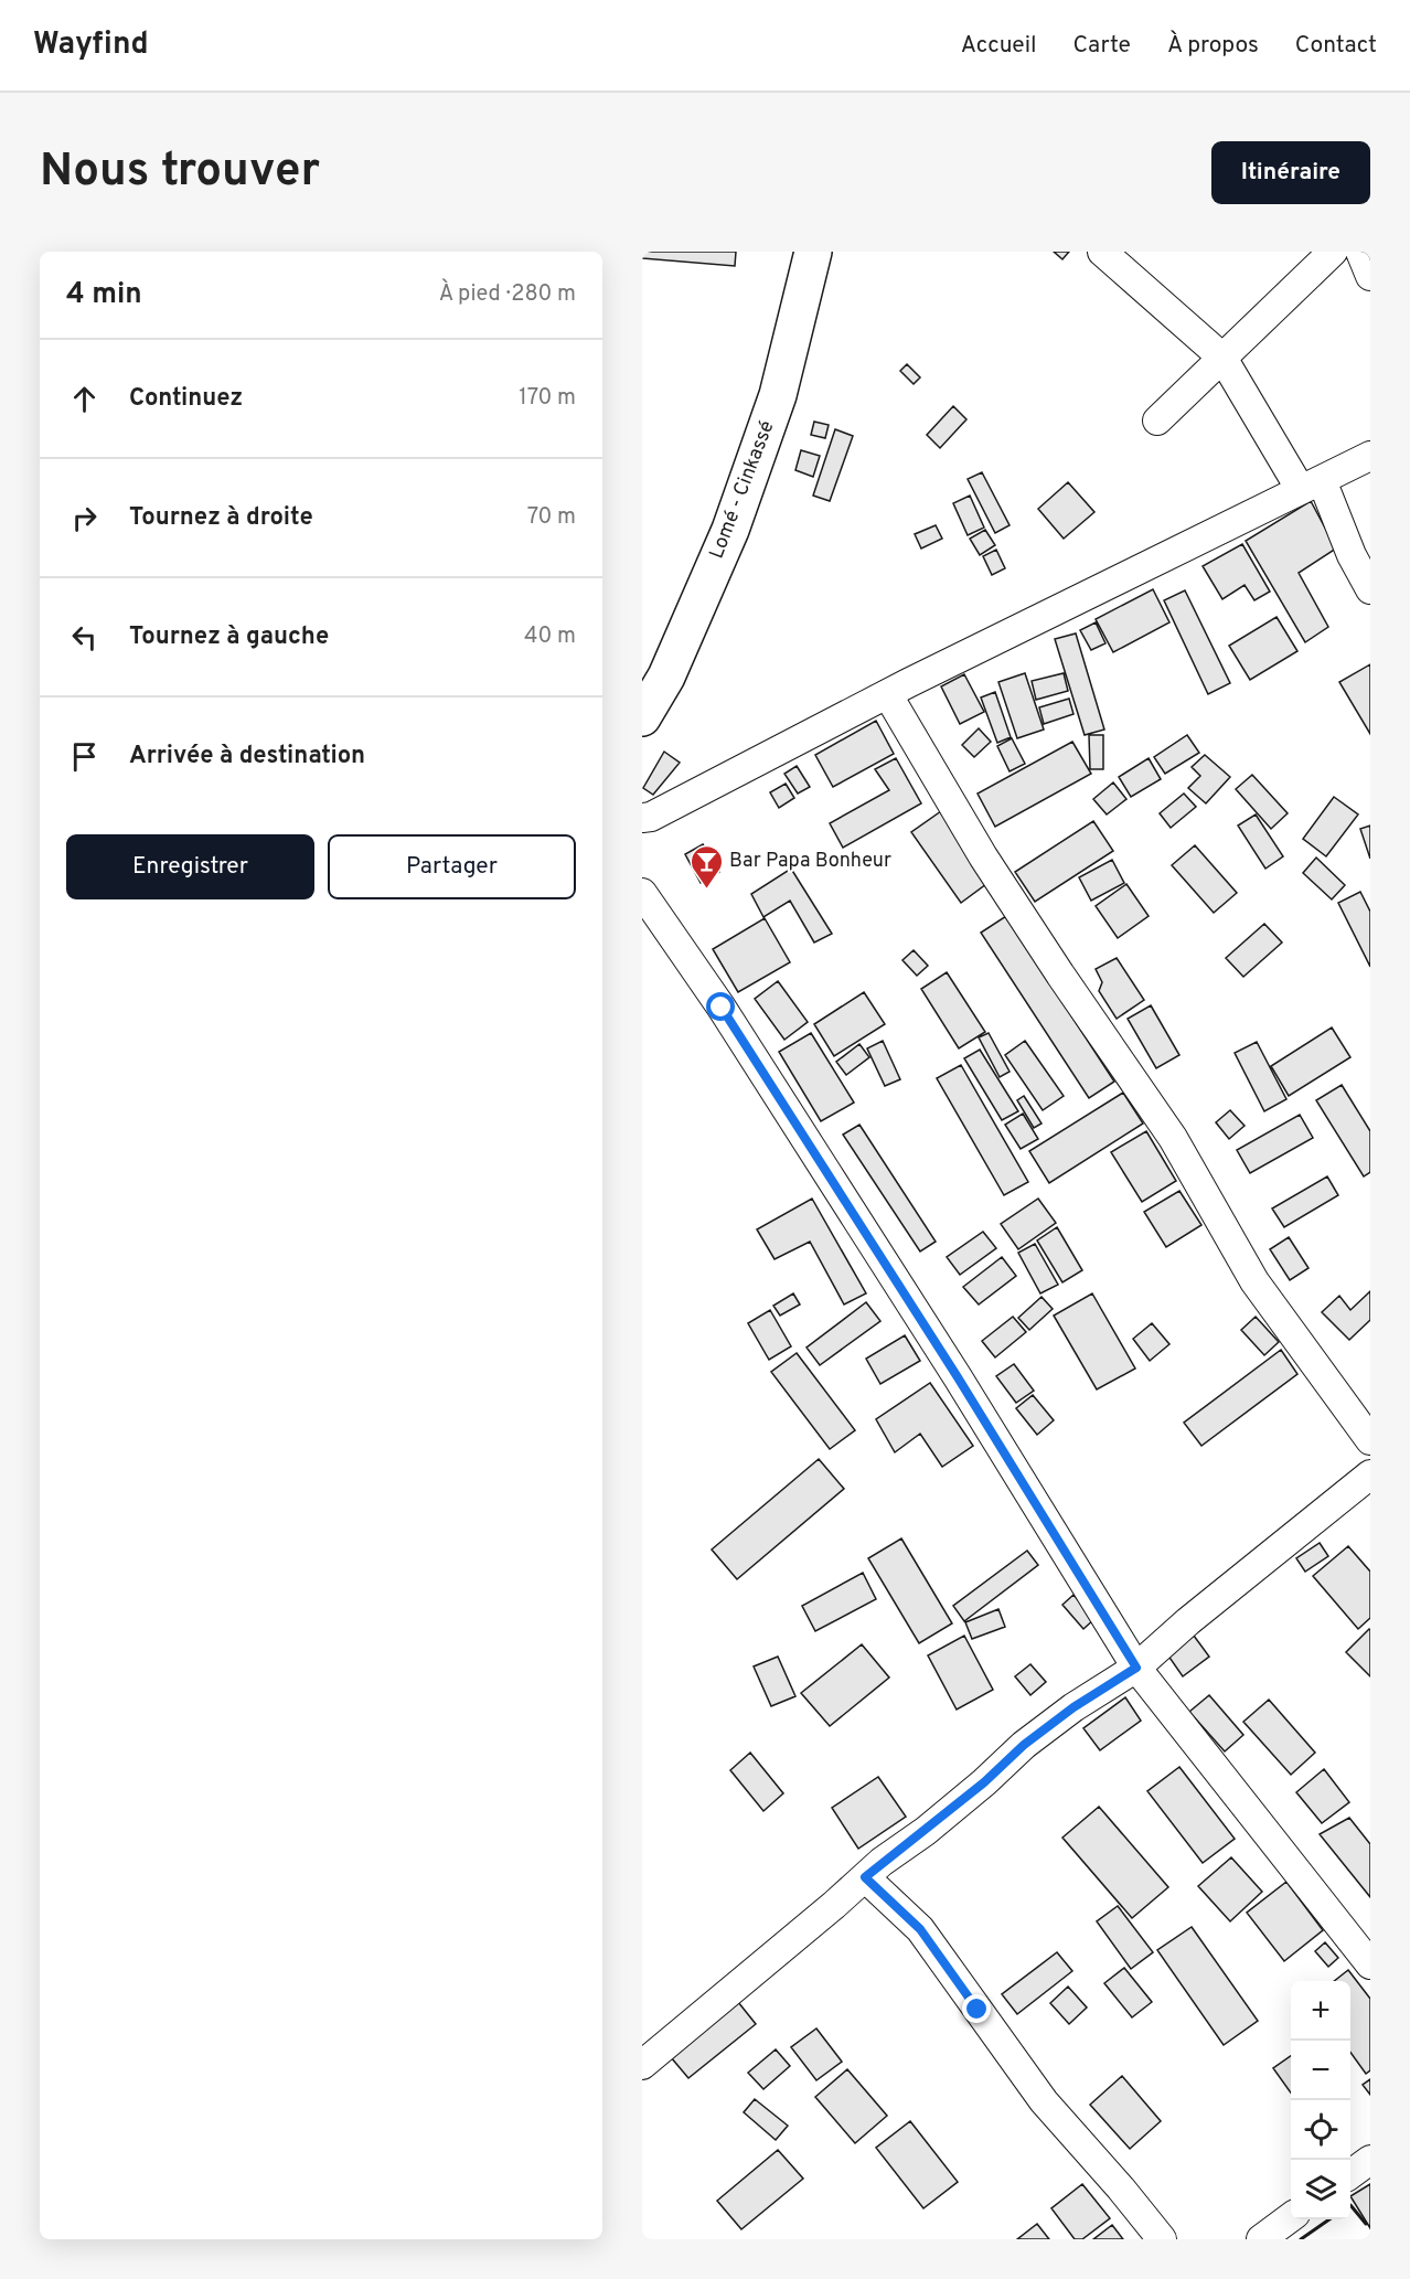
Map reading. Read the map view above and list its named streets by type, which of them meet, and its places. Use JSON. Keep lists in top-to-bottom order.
{
  "streets": {
    "highway": ["Lomé - Cinkassé"]
  },
  "places": {
    "bar": ["Bar Papa Bonheur"]
  },
  "page": {
    "header": "Wayfind",
    "nav": [
      "Accueil",
      "Carte",
      "À propos",
      "Contact"
    ],
    "buttons": [
      "Itinéraire",
      ["Enregistrer", "Partager"]
    ],
    "title": "Nous trouver",
    "heading": ["4 min", "À pied · 280 m"],
    "list": [
      ["Continuez", "170 m"],
      ["Tournez à droite", "70 m"],
      ["Tournez à gauche", "40 m"],
      "Arrivée à destination"
    ],
    "map_buttons": ["+", "−"]
  }
}
